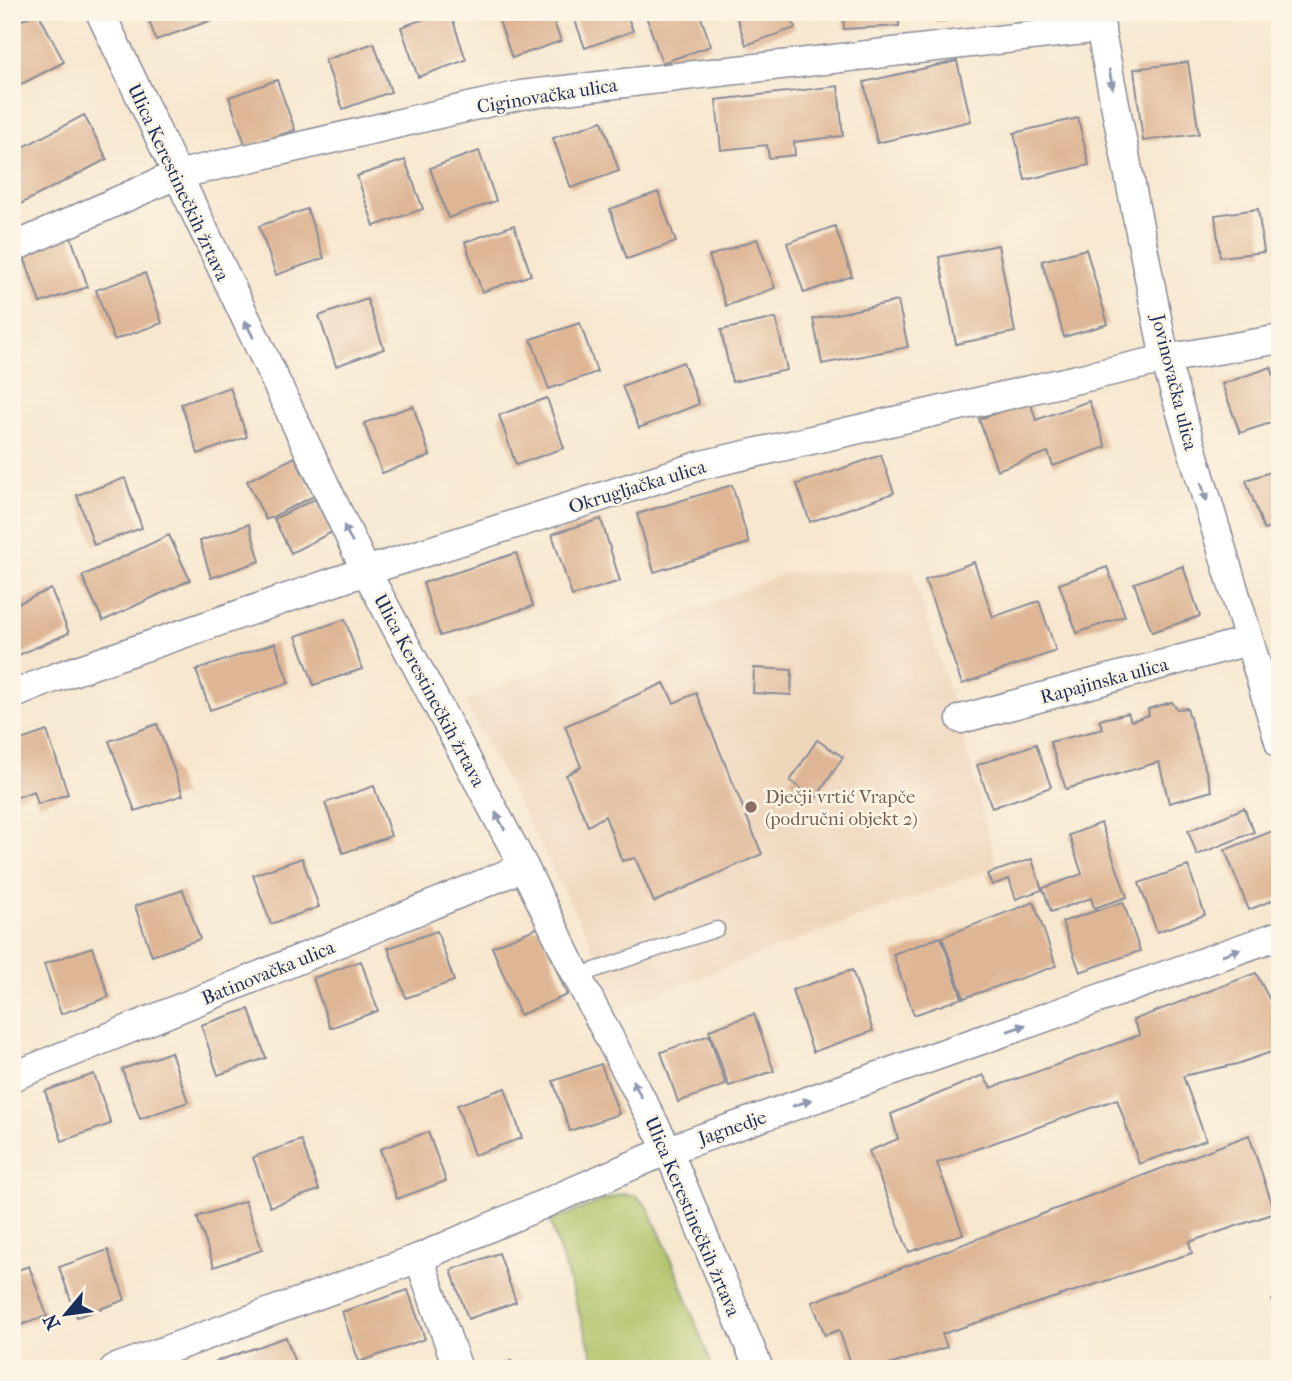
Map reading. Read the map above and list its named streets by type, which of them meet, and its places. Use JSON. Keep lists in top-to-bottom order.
{
  "streets": {
    "street": [
      "Ciginovačka ulica",
      "Ulica Kerestinečkih žrtava",
      "Jovinovačka ulica",
      "Okrugljačka ulica",
      "Rapajinska ulica",
      "Batinovačka ulica",
      "Jagnedje"
    ]
  },
  "crossings": [
    ["Ciginovačka ulica", "Ulica Kerestinečkih žrtava"],
    ["Ciginovačka ulica", "Jovinovačka ulica"],
    ["Ulica Kerestinečkih žrtava", "Okrugljačka ulica"],
    ["Ulica Kerestinečkih žrtava", "Batinovačka ulica"],
    ["Ulica Kerestinečkih žrtava", "Jagnedje"],
    ["Jovinovačka ulica", "Okrugljačka ulica"],
    ["Jovinovačka ulica", "Rapajinska ulica"]
  ],
  "one_way": ["Ulica Kerestinečkih žrtava", "Jovinovačka ulica", "Jagnedje"],
  "places": ["Dječji vrtić Vrapče (područni objekt 2)"],
  "north": "bottom left"
}
